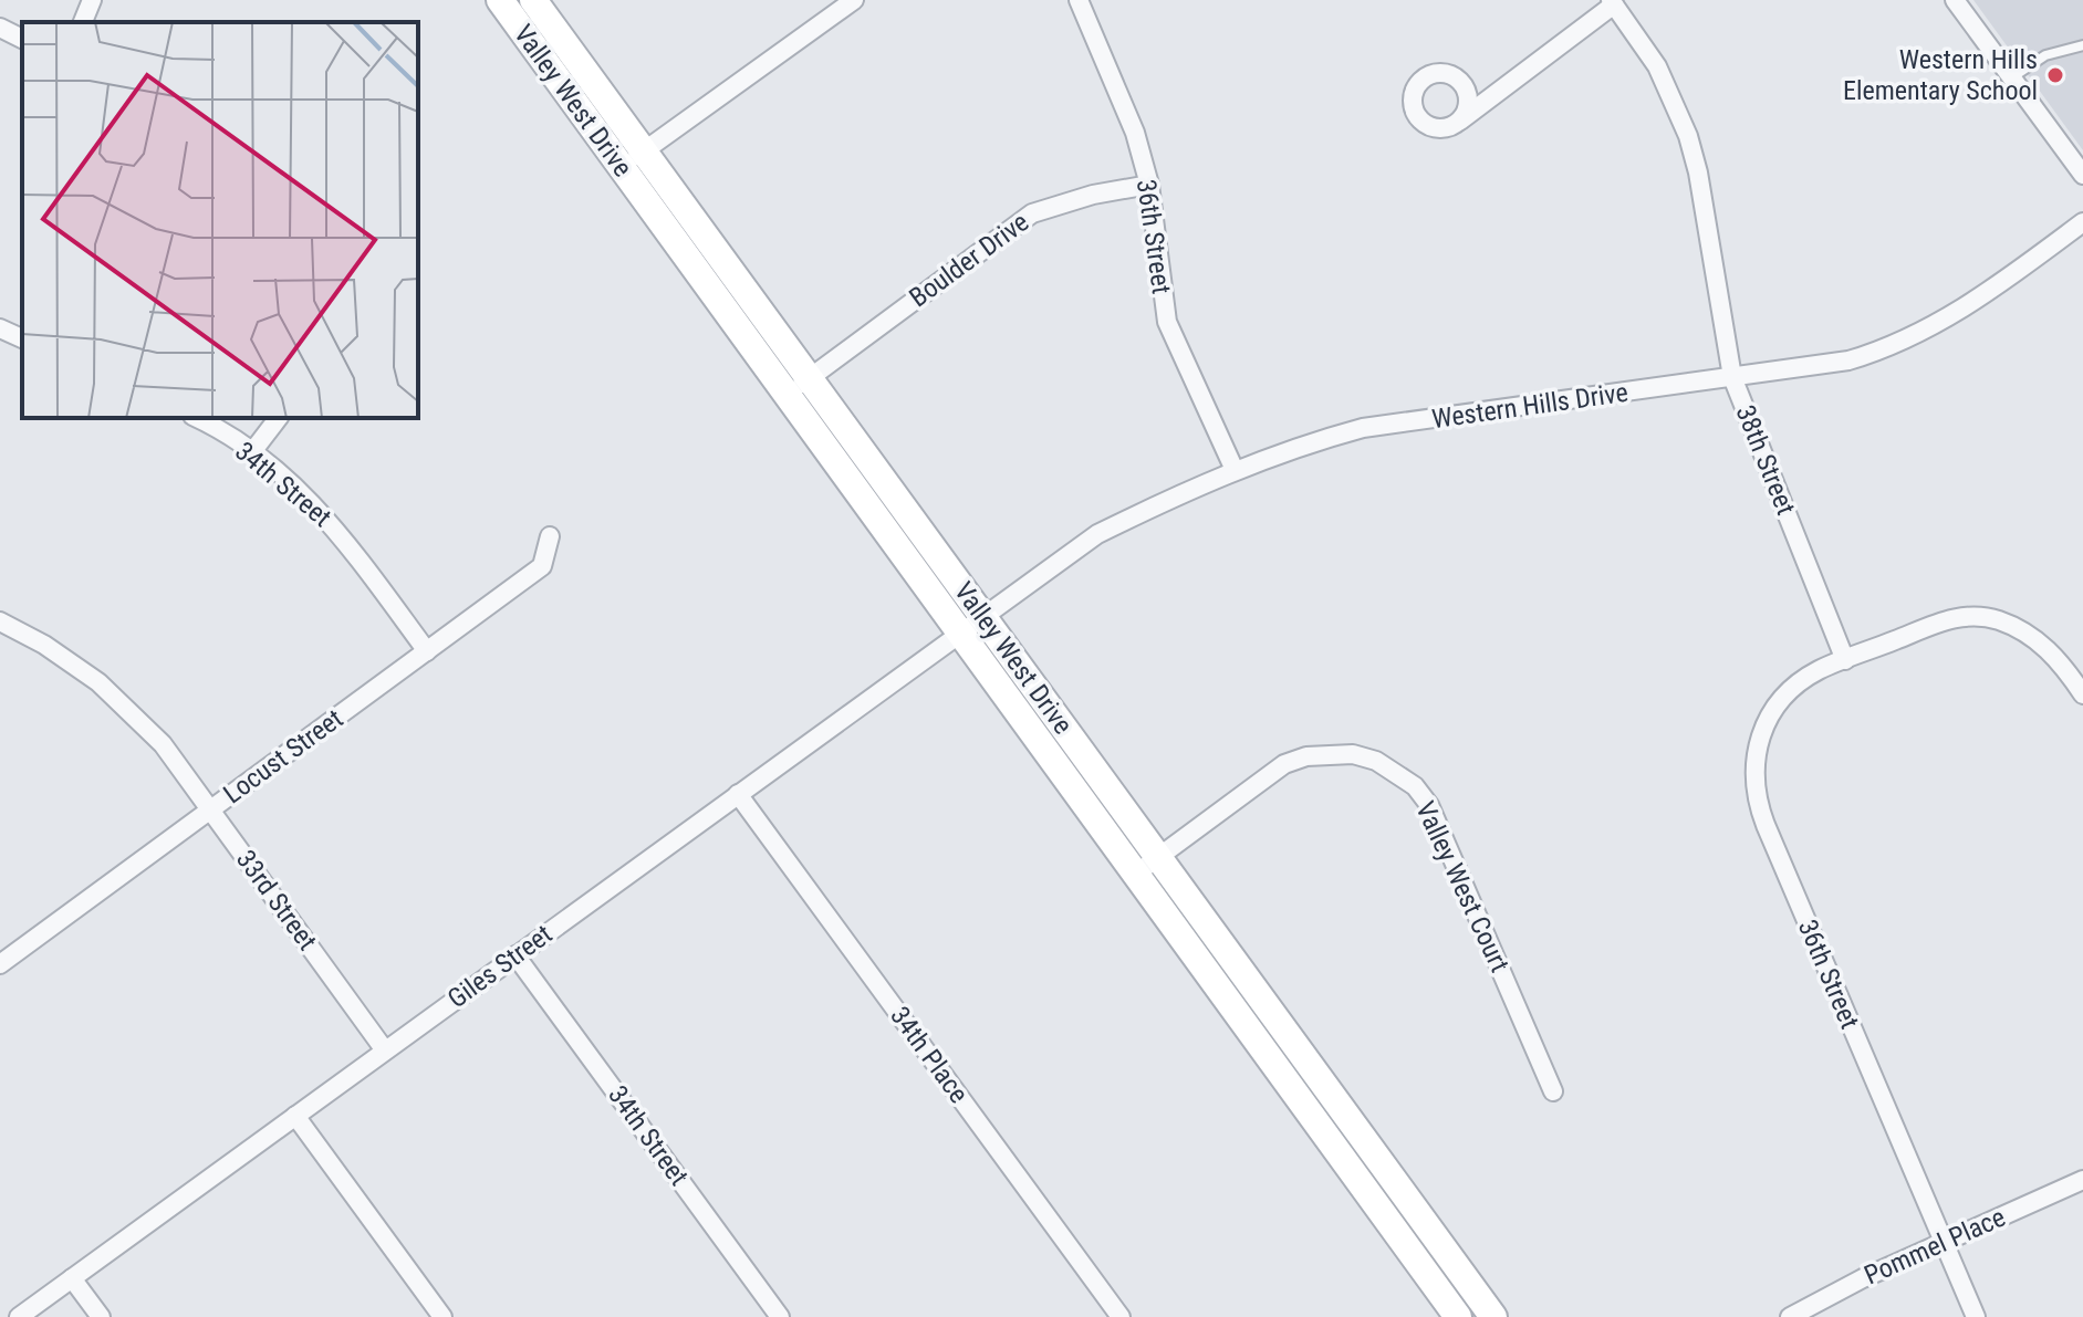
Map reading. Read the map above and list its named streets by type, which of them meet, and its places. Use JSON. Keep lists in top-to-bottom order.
{
  "streets": {
    "main road": ["Valley West Drive"],
    "street": [
      "36th Street",
      "Boulder Drive",
      "Western Hills Drive",
      "38th Street",
      "34th Street",
      "Locust Street",
      "Valley West Court",
      "33rd Street",
      "Giles Street",
      "34th Place",
      "Pommel Place"
    ]
  },
  "crossings": [
    ["Valley West Drive", "Boulder Drive"],
    ["Valley West Drive", "Western Hills Drive"],
    ["Valley West Drive", "Valley West Court"],
    ["Valley West Drive", "Giles Street"],
    ["36th Street", "Boulder Drive"],
    ["36th Street", "Western Hills Drive"],
    ["36th Street", "38th Street"],
    ["36th Street", "Pommel Place"],
    ["Western Hills Drive", "38th Street"],
    ["Western Hills Drive", "Giles Street"],
    ["34th Street", "Locust Street"],
    ["34th Street", "Giles Street"],
    ["Locust Street", "33rd Street"],
    ["33rd Street", "Giles Street"],
    ["Giles Street", "34th Place"]
  ],
  "places": ["Western Hills Elementary School"]
}
